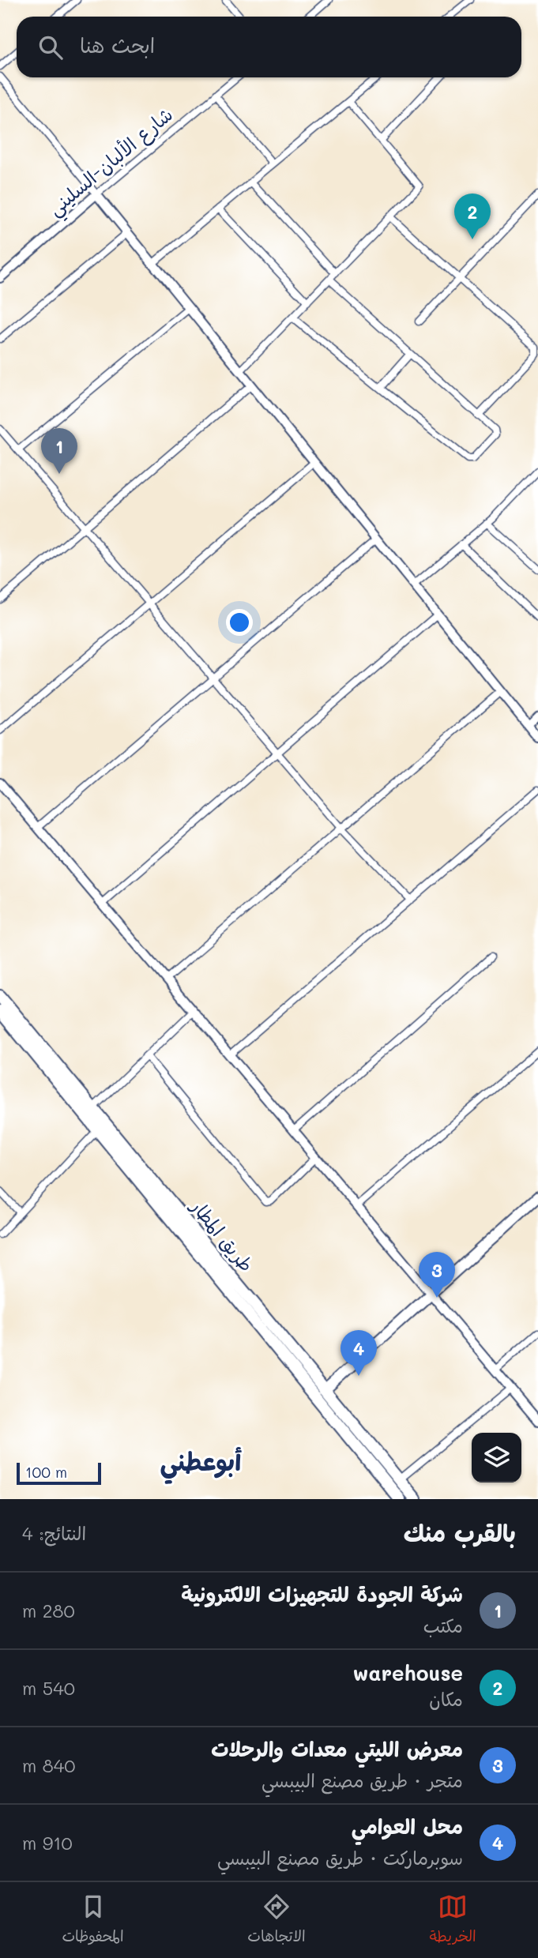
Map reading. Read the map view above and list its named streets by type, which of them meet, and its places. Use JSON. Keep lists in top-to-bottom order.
{
  "streets": {
    "highway": ["طريق المطار"],
    "street": ["شارع الألبان-السليني"]
  },
  "districts": ["أبوعطني"],
  "scale_bar": "100 m",
  "page": {
    "search": "ابحث هنا",
    "pins": [
      "2",
      "1",
      "3",
      "4"
    ],
    "scale": "100 m",
    "heading": ["بالقرب منك", "النتائج: 4"],
    "list": [
      {
        "mark": "1",
        "name": "شركة الجودة للتجهيزات الالكترونية",
        "note": "مكتب",
        "value": "280 m"
      },
      {
        "mark": "2",
        "name": "warehouse",
        "note": "مكان",
        "value": "540 m"
      },
      {
        "mark": "3",
        "name": "معرض الليتي معدات والرحلات",
        "note": "متجر · طريق مصنع البيبسي",
        "value": "840 m"
      },
      {
        "mark": "4",
        "name": "محل العوامي",
        "note": "سوبرماركت · طريق مصنع البيبسي",
        "value": "910 m"
      }
    ],
    "nav": ["الخريطة", "الاتجاهات", "المحفوظات"]
  }
}
